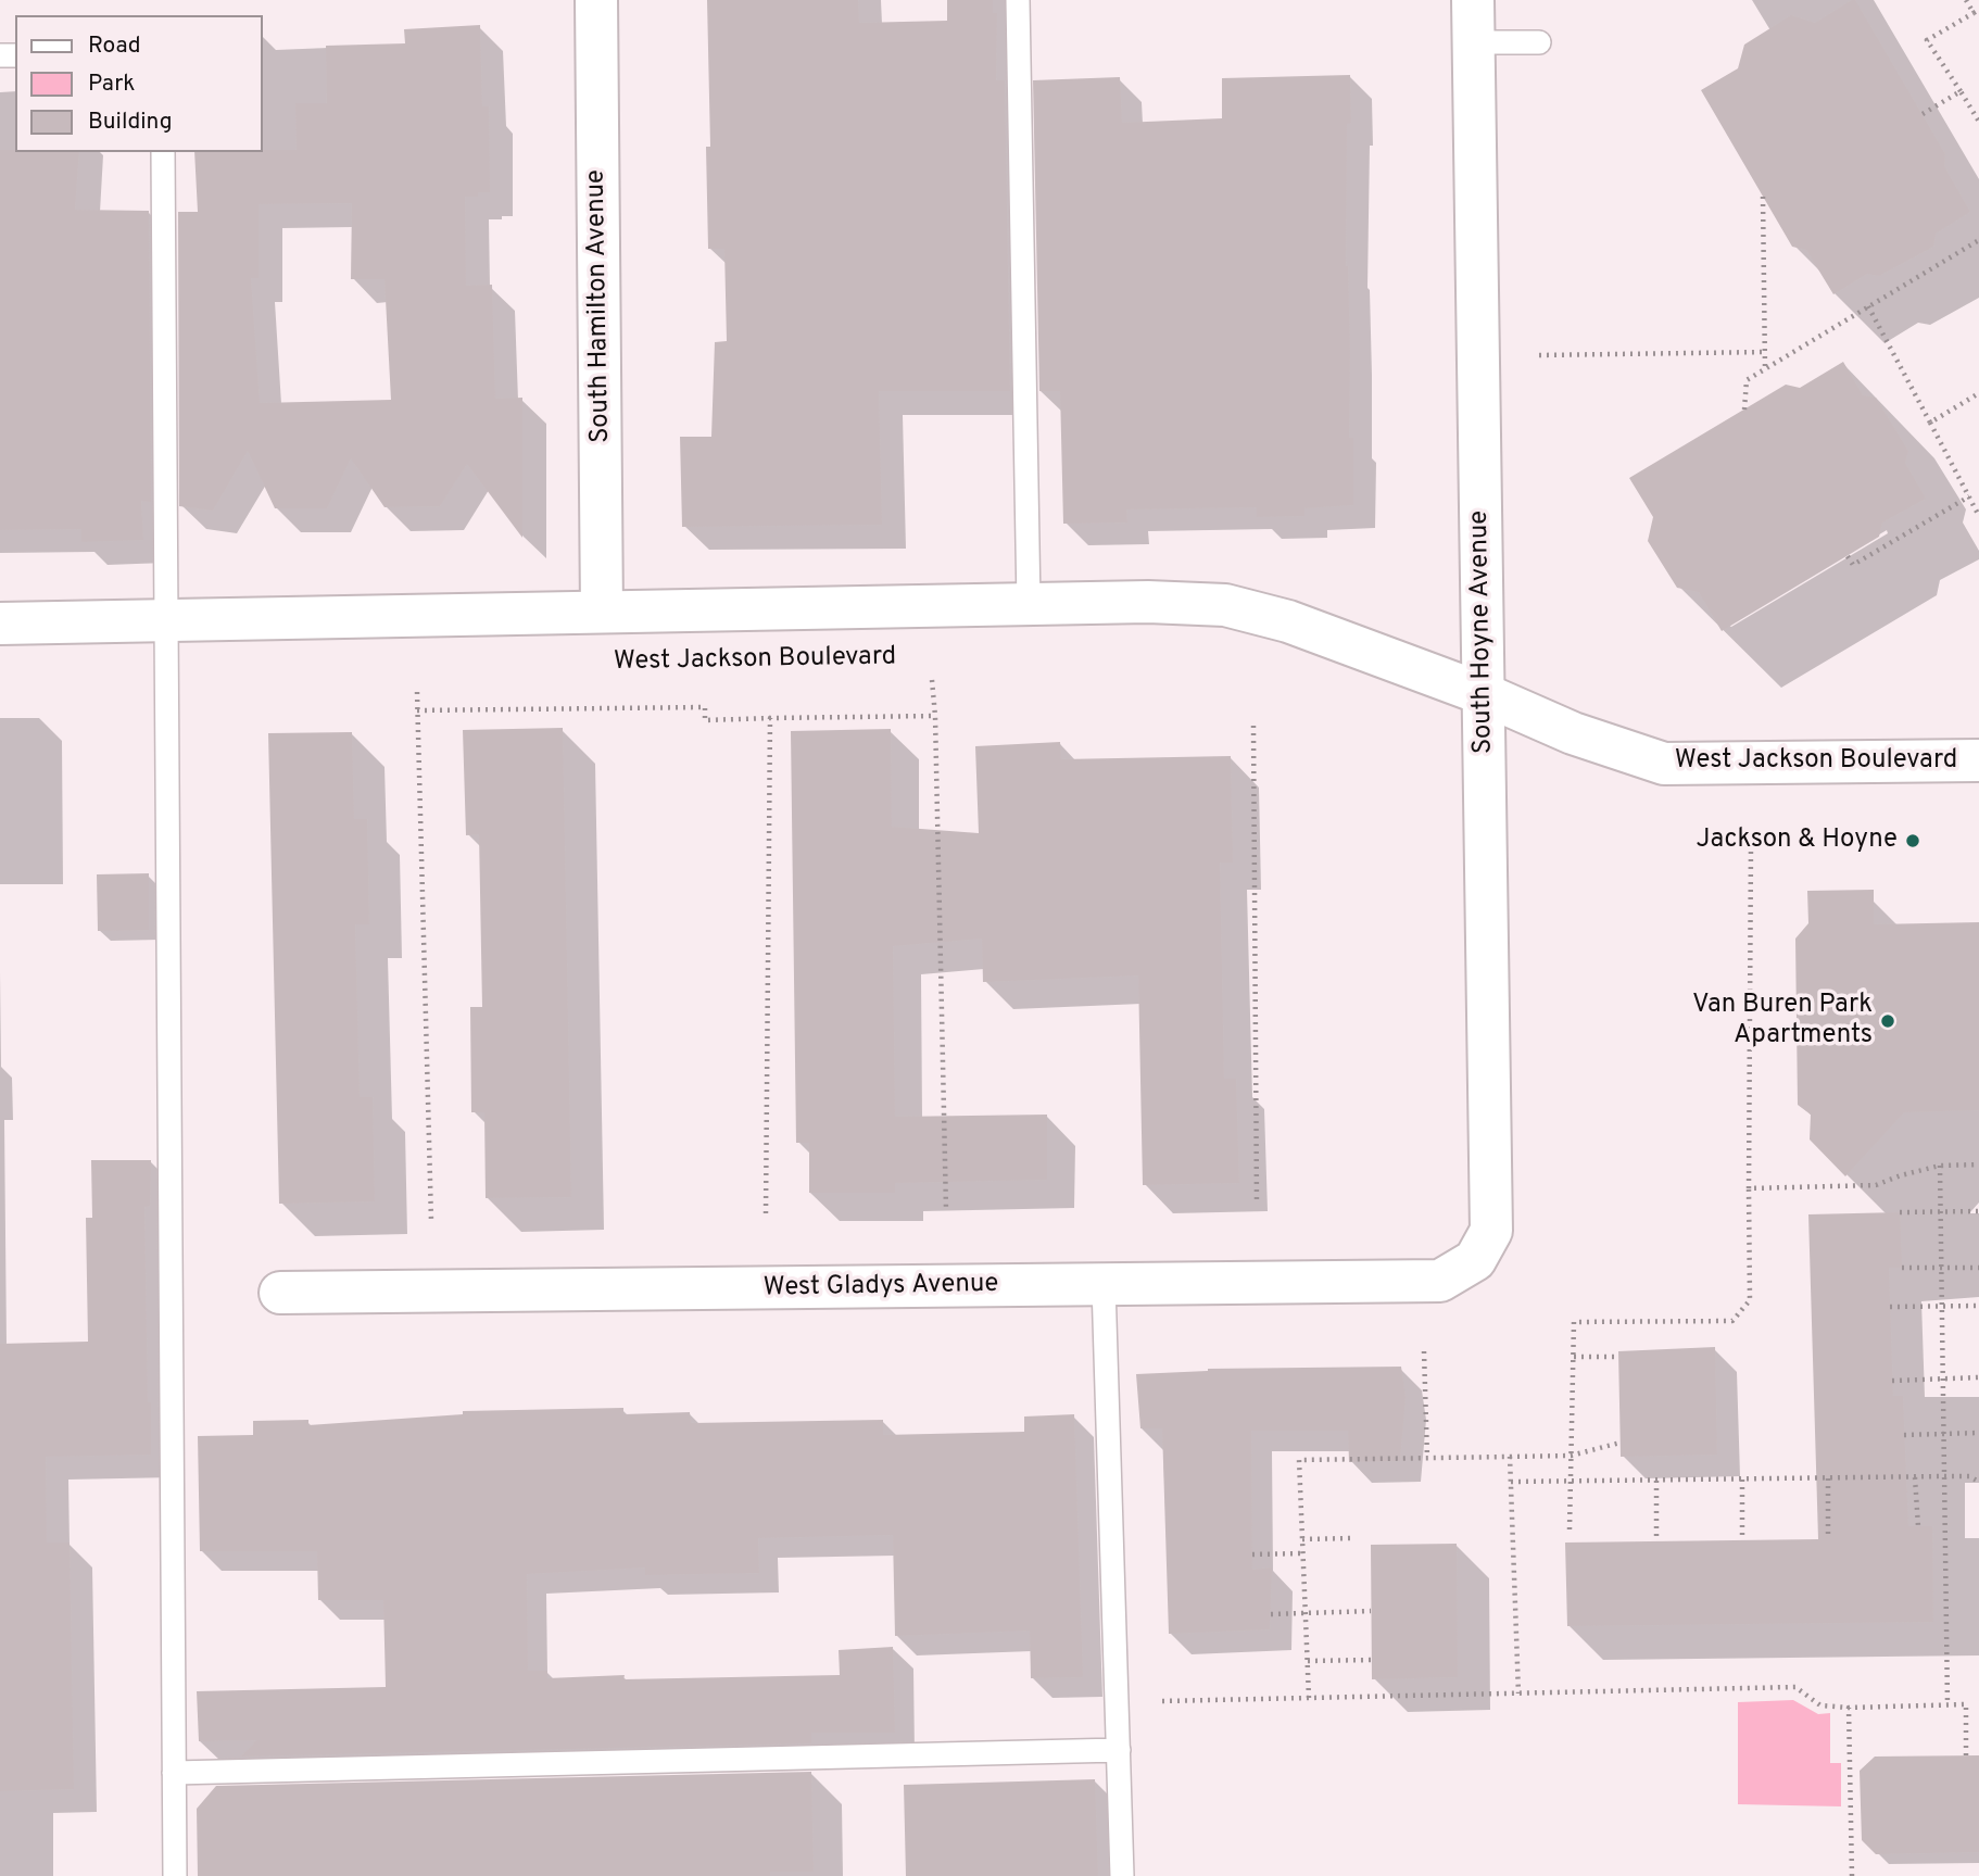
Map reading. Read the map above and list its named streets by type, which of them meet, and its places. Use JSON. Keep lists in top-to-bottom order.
{
  "streets": {
    "street": [
      "South Hamilton Avenue",
      "South Hoyne Avenue",
      "West Jackson Boulevard",
      "West Gladys Avenue"
    ]
  },
  "crossings": [
    ["South Hamilton Avenue", "West Jackson Boulevard"],
    ["South Hoyne Avenue", "West Jackson Boulevard"],
    ["South Hoyne Avenue", "West Gladys Avenue"]
  ],
  "places": ["Jackson & Hoyne", "Van Buren Park Apartments"],
  "legend": ["Road", "Park", "Building"]
}
